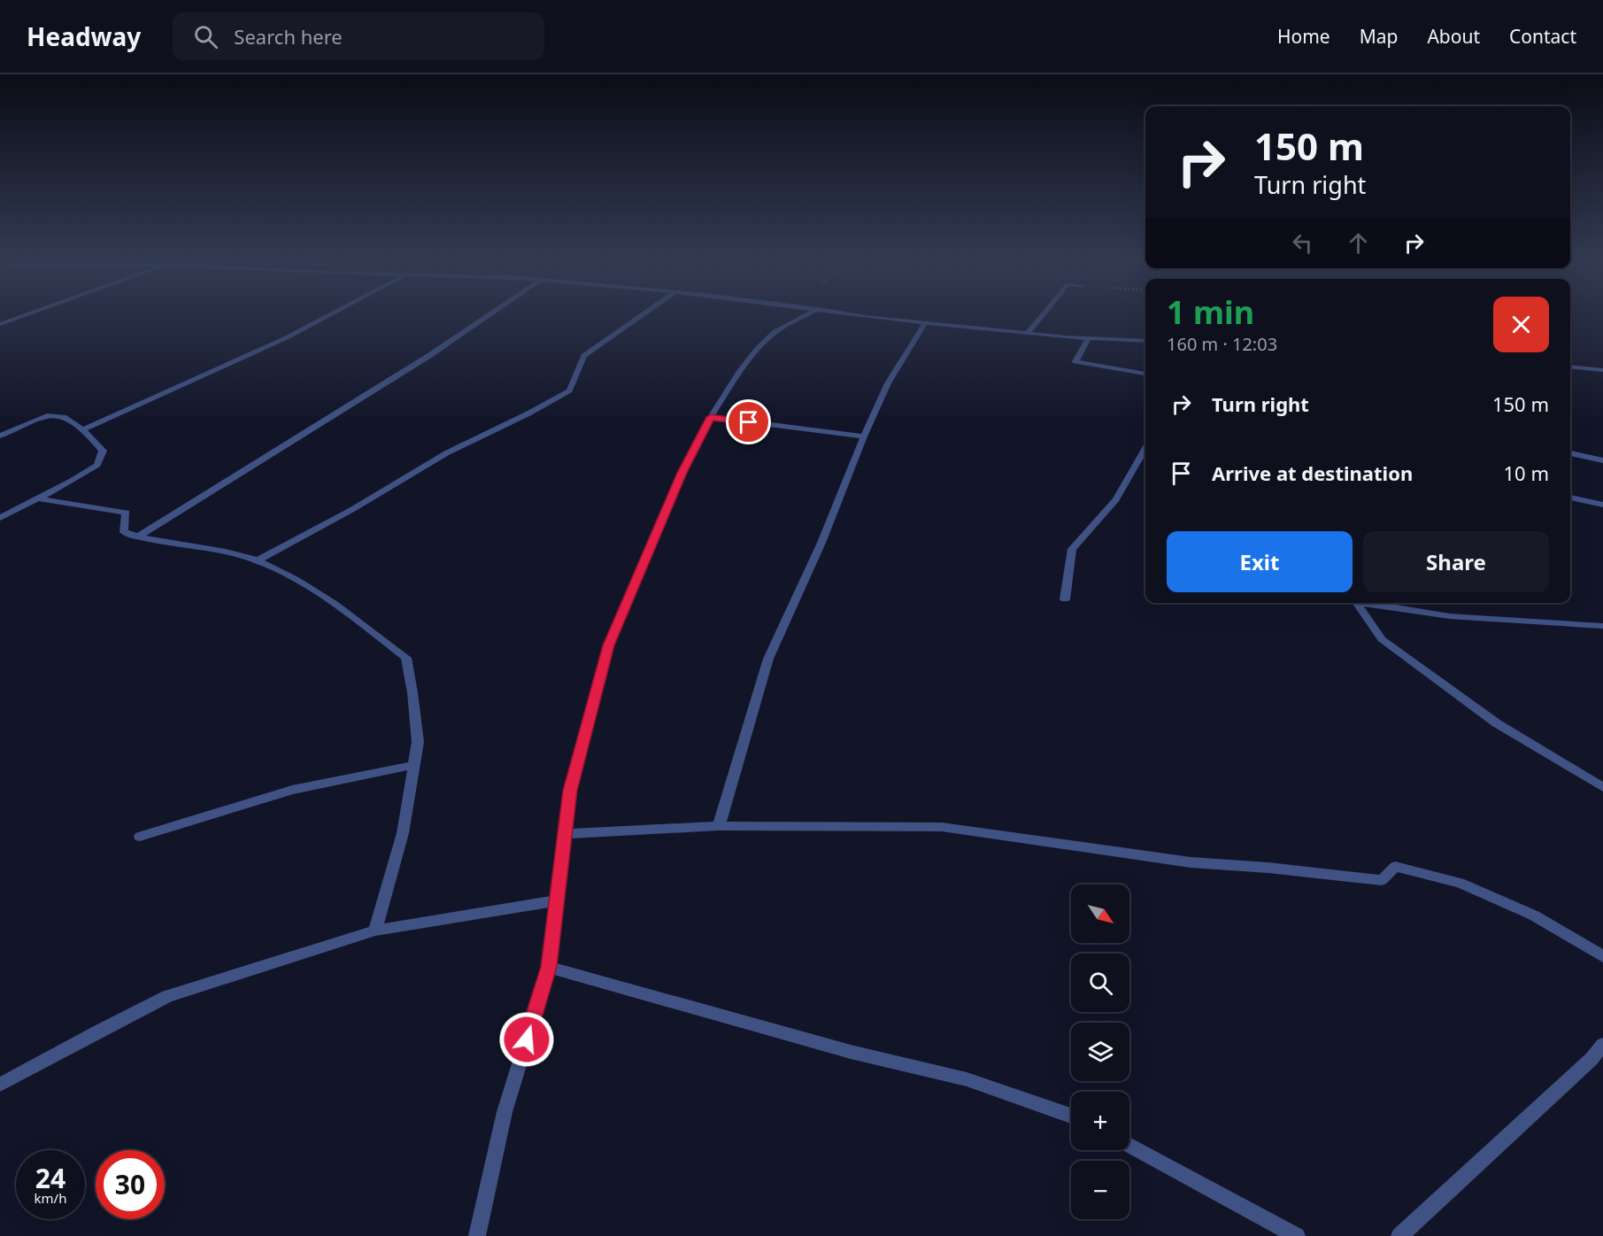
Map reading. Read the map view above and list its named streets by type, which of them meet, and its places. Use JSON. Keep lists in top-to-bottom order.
{
  "north": "bottom right",
  "page": {
    "header": "Headway",
    "search": "Search here",
    "nav": [
      "Home",
      "Map",
      "About",
      "Contact"
    ],
    "turn": ["150 m", "Turn right"],
    "heading": ["1 min", "160 m · 12:03"],
    "list": [
      {
        "name": "Turn right",
        "value": "150 m"
      },
      {
        "name": "Arrive at destination",
        "value": "10 m"
      }
    ],
    "buttons": ["Exit", "Share"],
    "map_buttons": ["+", "−"],
    "speed": "24 km/h",
    "limit": "30"
  }
}
